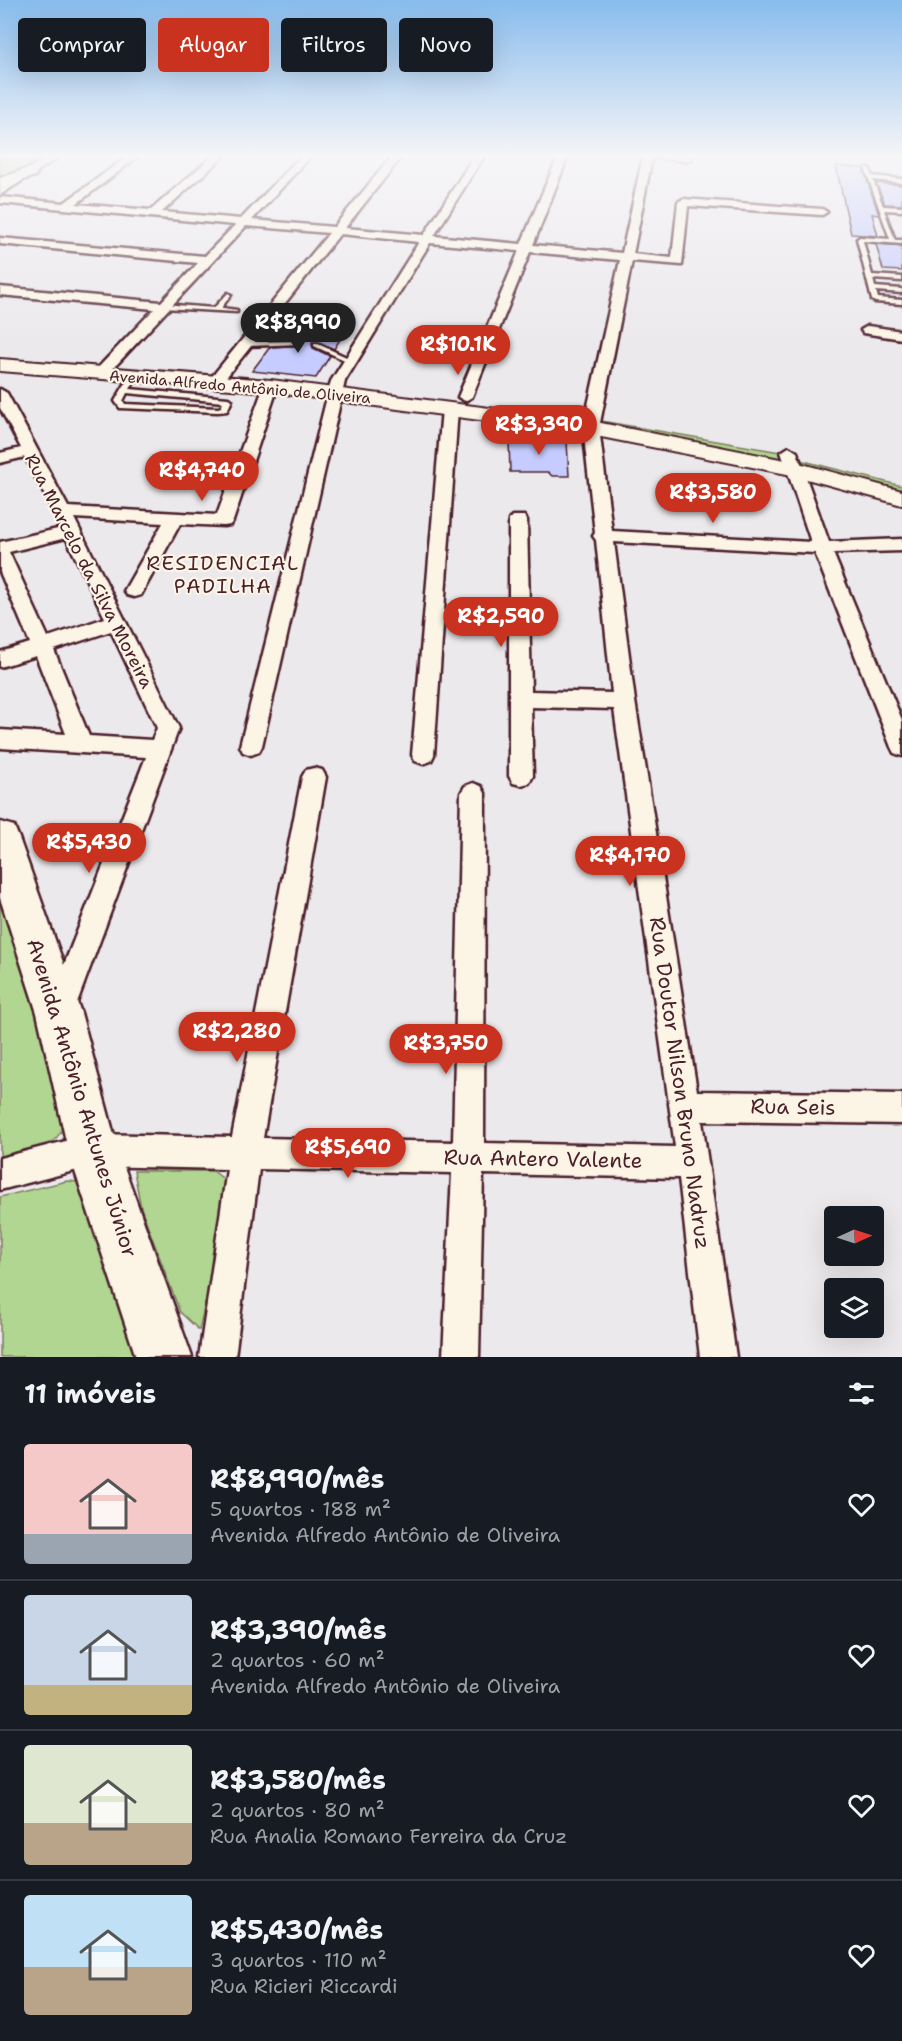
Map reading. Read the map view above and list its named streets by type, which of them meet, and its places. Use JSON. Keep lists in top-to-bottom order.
{
  "streets": {
    "main road": ["Avenida Alfredo Antônio de Oliveira", "Avenida Antônio Antunes Júnior"],
    "street": [
      "Rua Marcelo da Silva Moreira",
      "Rua Doutor Nilson Bruno Nadruz",
      "Rua Seis",
      "Rua Antero Valente"
    ]
  },
  "crossings": [
    ["Avenida Alfredo Antônio de Oliveira", "Rua Doutor Nilson Bruno Nadruz"],
    ["Rua Marcelo da Silva Moreira", "Avenida Antônio Antunes Júnior"],
    ["Rua Doutor Nilson Bruno Nadruz", "Rua Seis"],
    ["Rua Doutor Nilson Bruno Nadruz", "Rua Antero Valente"],
    ["Avenida Antônio Antunes Júnior", "Rua Antero Valente"]
  ],
  "districts": ["RESIDENCIAL PADILHA"],
  "north": "right",
  "page": {
    "chip": [
      "Comprar",
      "Alugar",
      "Filtros",
      "Novo"
    ],
    "price": [
      "R$8,990",
      "R$10.1K",
      "R$3,390",
      "R$4,740",
      "R$3,580",
      "R$2,590",
      "R$5,430",
      "R$4,170",
      "R$2,280",
      "R$3,750",
      "R$5,690"
    ],
    "heading": "11 imóveis",
    "list": [
      {
        "name": "R$8,990/mês",
        "note": "5 quartos · 188 m² · Avenida Alfredo Antônio de Oliveira"
      },
      {
        "name": "R$3,390/mês",
        "note": "2 quartos · 60 m² · Avenida Alfredo Antônio de Oliveira"
      },
      {
        "name": "R$3,580/mês",
        "note": "2 quartos · 80 m² · Rua Analia Romano Ferreira da Cruz"
      },
      {
        "name": "R$5,430/mês",
        "note": "3 quartos · 110 m² · Rua Ricieri Riccardi"
      }
    ]
  }
}
